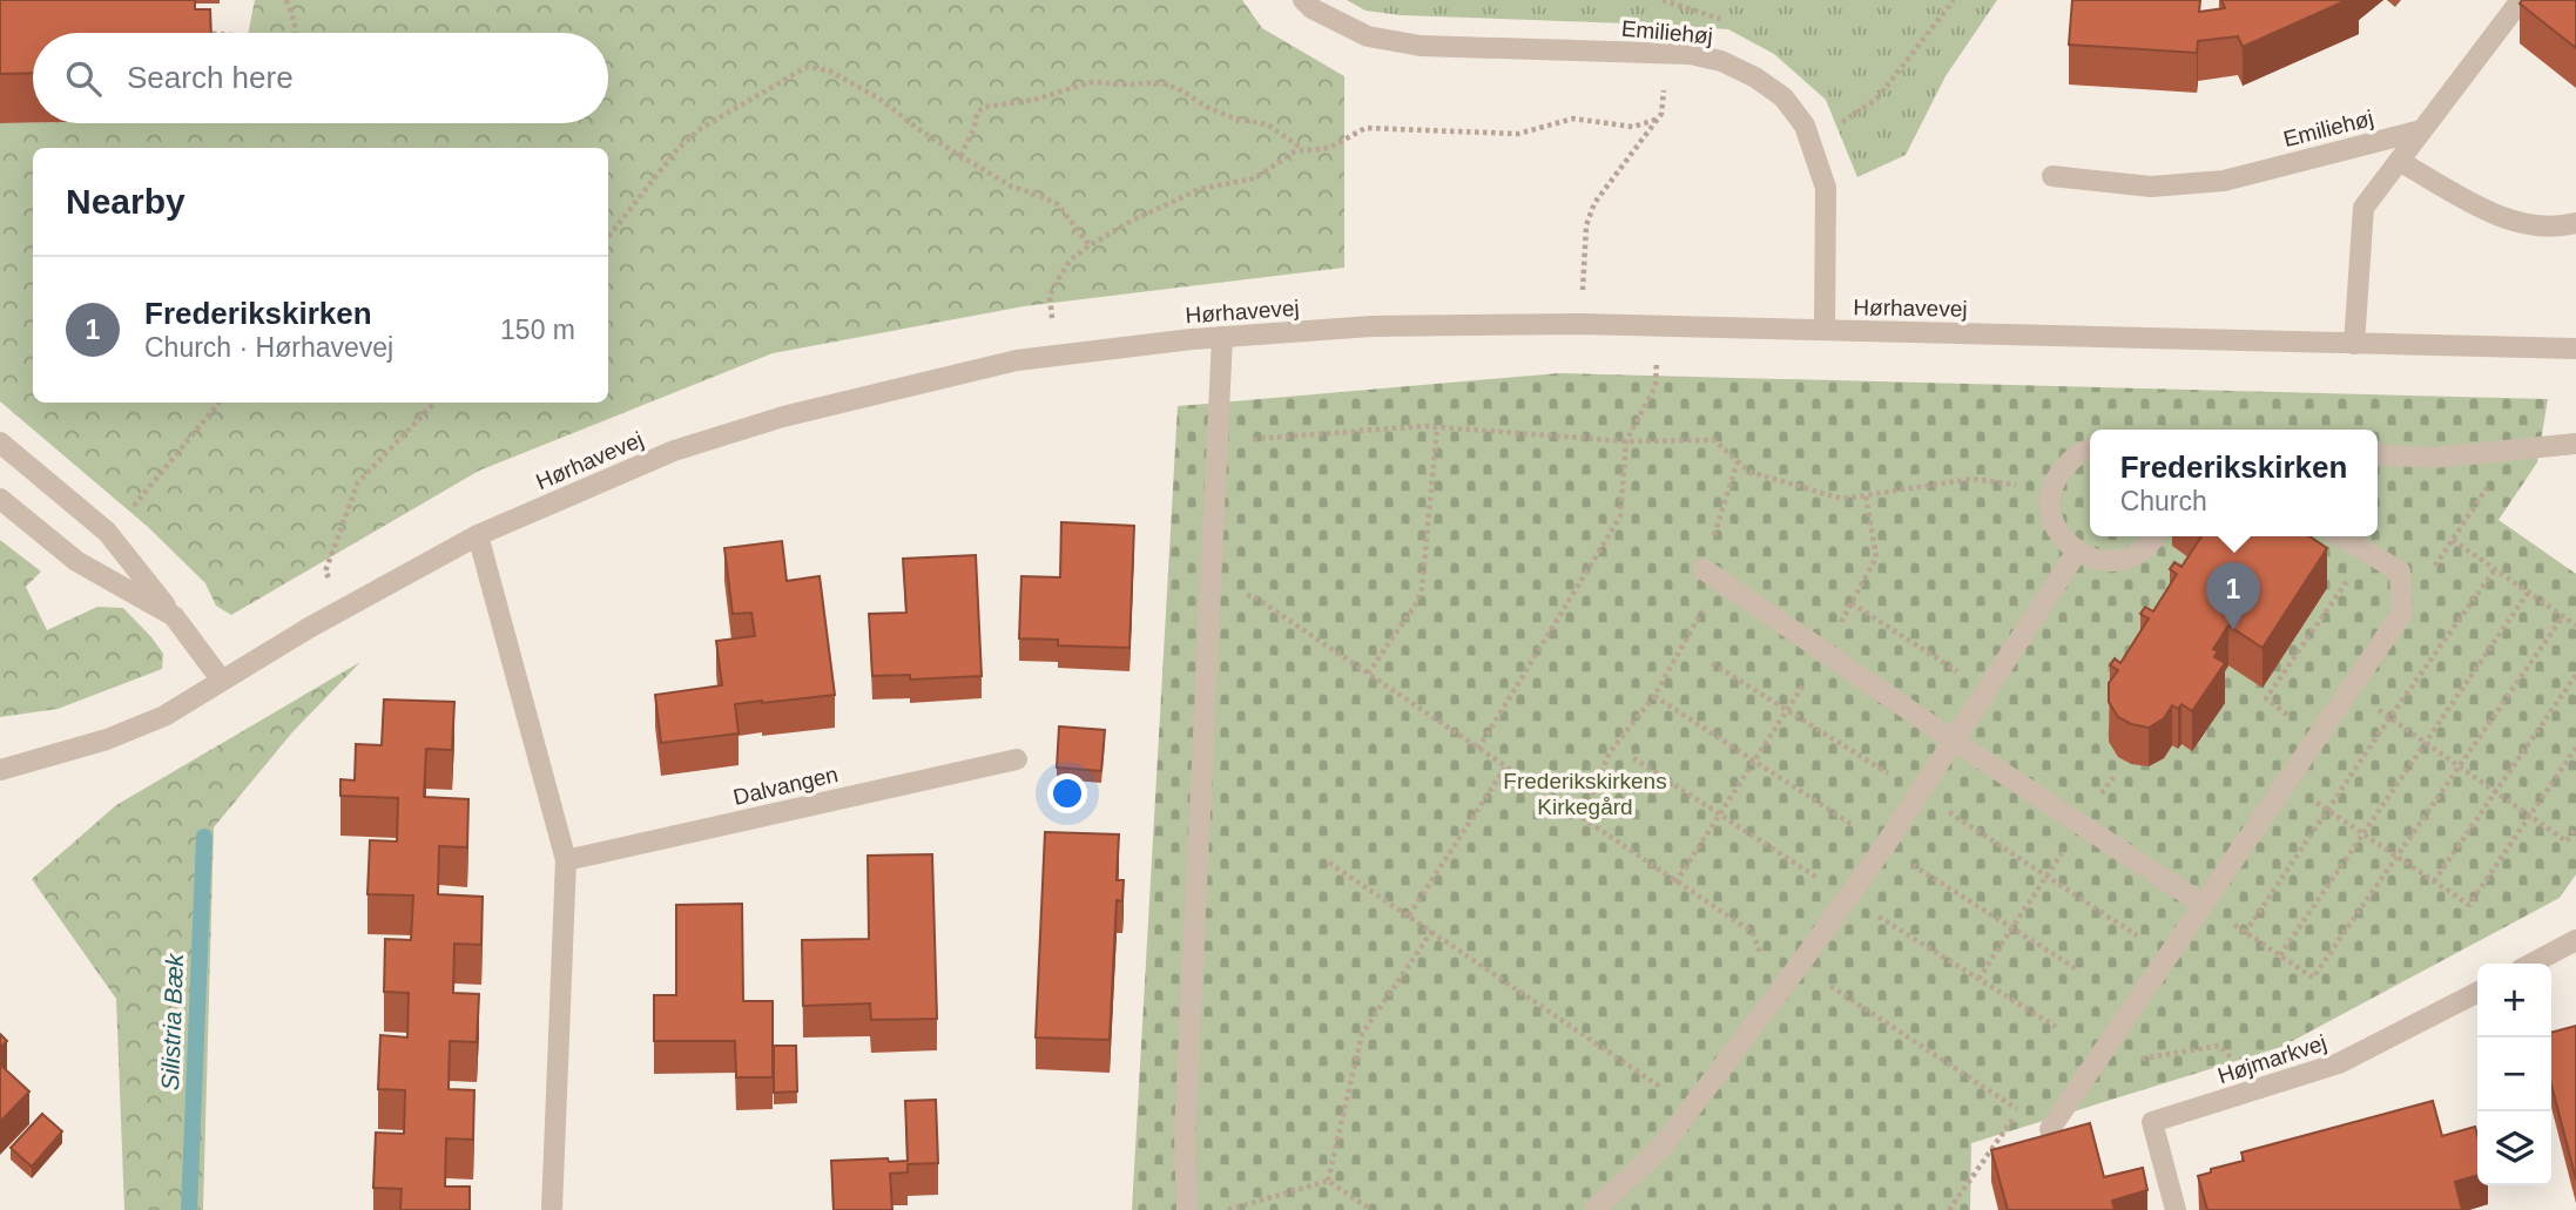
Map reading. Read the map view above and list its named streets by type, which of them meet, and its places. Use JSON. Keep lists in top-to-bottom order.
{
  "streets": {
    "street": [
      "Emiliehøj",
      "Hørhavevej",
      "Dalvangen",
      "Højmarkvej"
    ]
  },
  "crossings": [
    ["Emiliehøj", "Hørhavevej"]
  ],
  "water": ["Silistria Bæk"],
  "parks": ["Frederikskirkens Kirkegård"],
  "page": {
    "search": "Search here",
    "heading": "Nearby",
    "list": [
      {
        "mark": "1",
        "name": "Frederikskirken",
        "note": "Church · Hørhavevej",
        "value": "150 m"
      }
    ],
    "popup": ["Frederikskirken", "Church"],
    "pins": "1",
    "map_buttons": ["+", "−"]
  }
}
